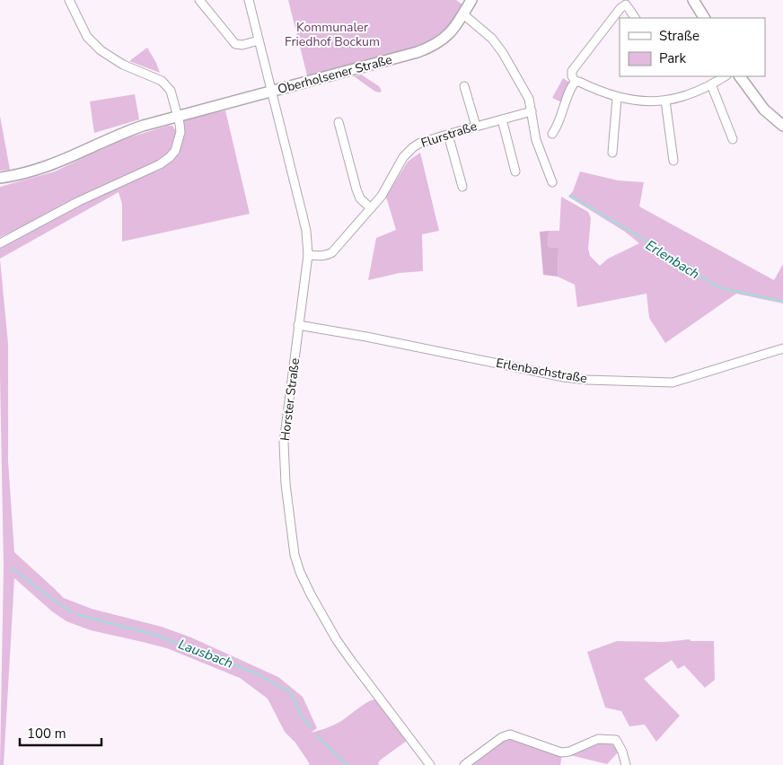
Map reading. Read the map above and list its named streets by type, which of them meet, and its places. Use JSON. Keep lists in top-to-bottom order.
{
  "streets": {
    "main road": ["Oberholsener Straße"],
    "street": ["Flurstraße", "Erlenbachstraße", "Horster Straße"]
  },
  "crossings": [
    ["Oberholsener Straße", "Horster Straße"],
    ["Flurstraße", "Horster Straße"],
    ["Erlenbachstraße", "Horster Straße"]
  ],
  "water": ["Erlenbach", "Lausbach"],
  "parks": ["Kommunaler Friedhof Bockum"],
  "legend": ["Straße", "Park"],
  "scale_bar": "100 m"
}
